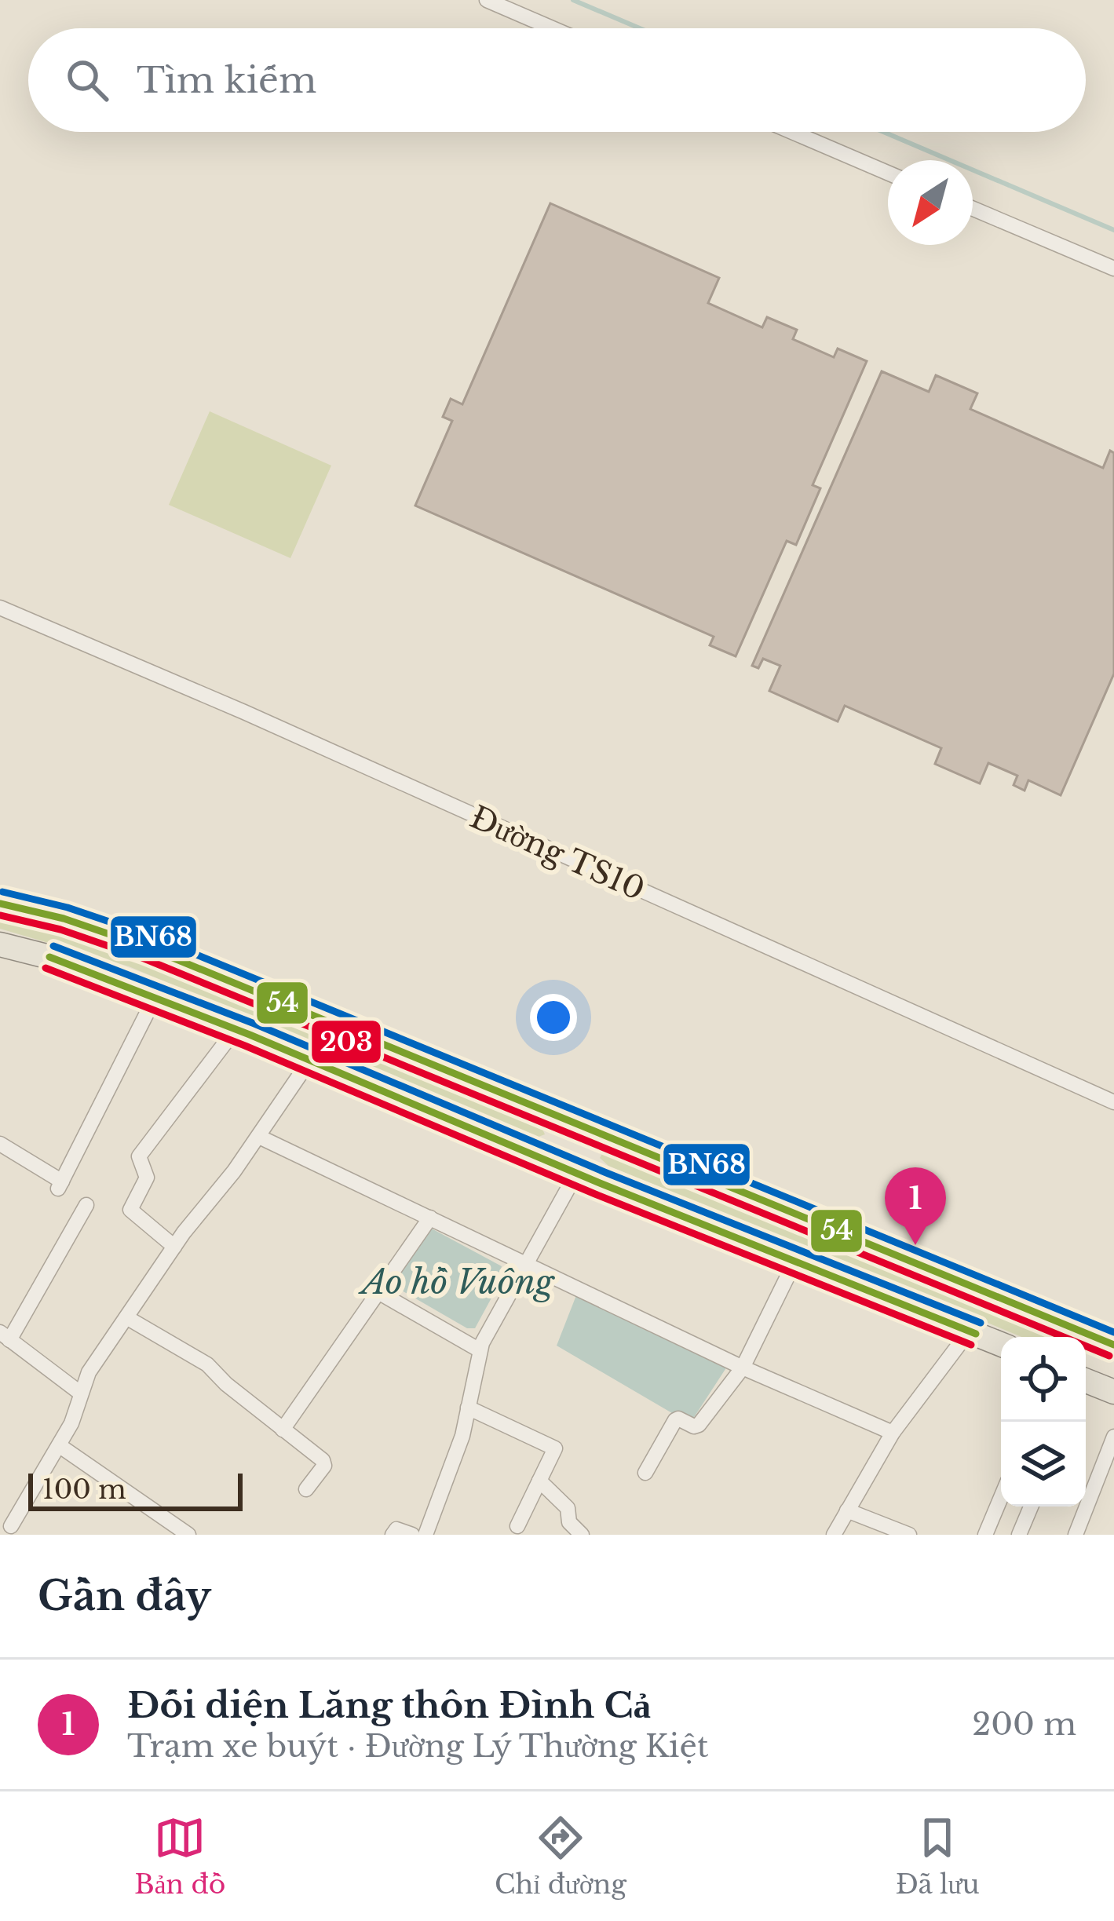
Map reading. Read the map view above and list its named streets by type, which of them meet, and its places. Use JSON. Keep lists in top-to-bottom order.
{
  "streets": {
    "street": ["Đường TS10"]
  },
  "water": ["Ao hồ Vuông"],
  "lines": ["transit line BN68", "transit line 54", "transit line 203"],
  "scale_bar": "100 m",
  "north": "bottom left",
  "page": {
    "search": "Tìm kiếm",
    "pins": "1",
    "scale": "100 m",
    "heading": "Gần đây",
    "list": [
      {
        "mark": "1",
        "name": "Đối diện Lăng thôn Đình Cả",
        "note": "Trạm xe buýt · Đường Lý Thường Kiệt",
        "value": "200 m"
      }
    ],
    "nav": ["Bản đồ", "Chỉ đường", "Đã lưu"]
  }
}
